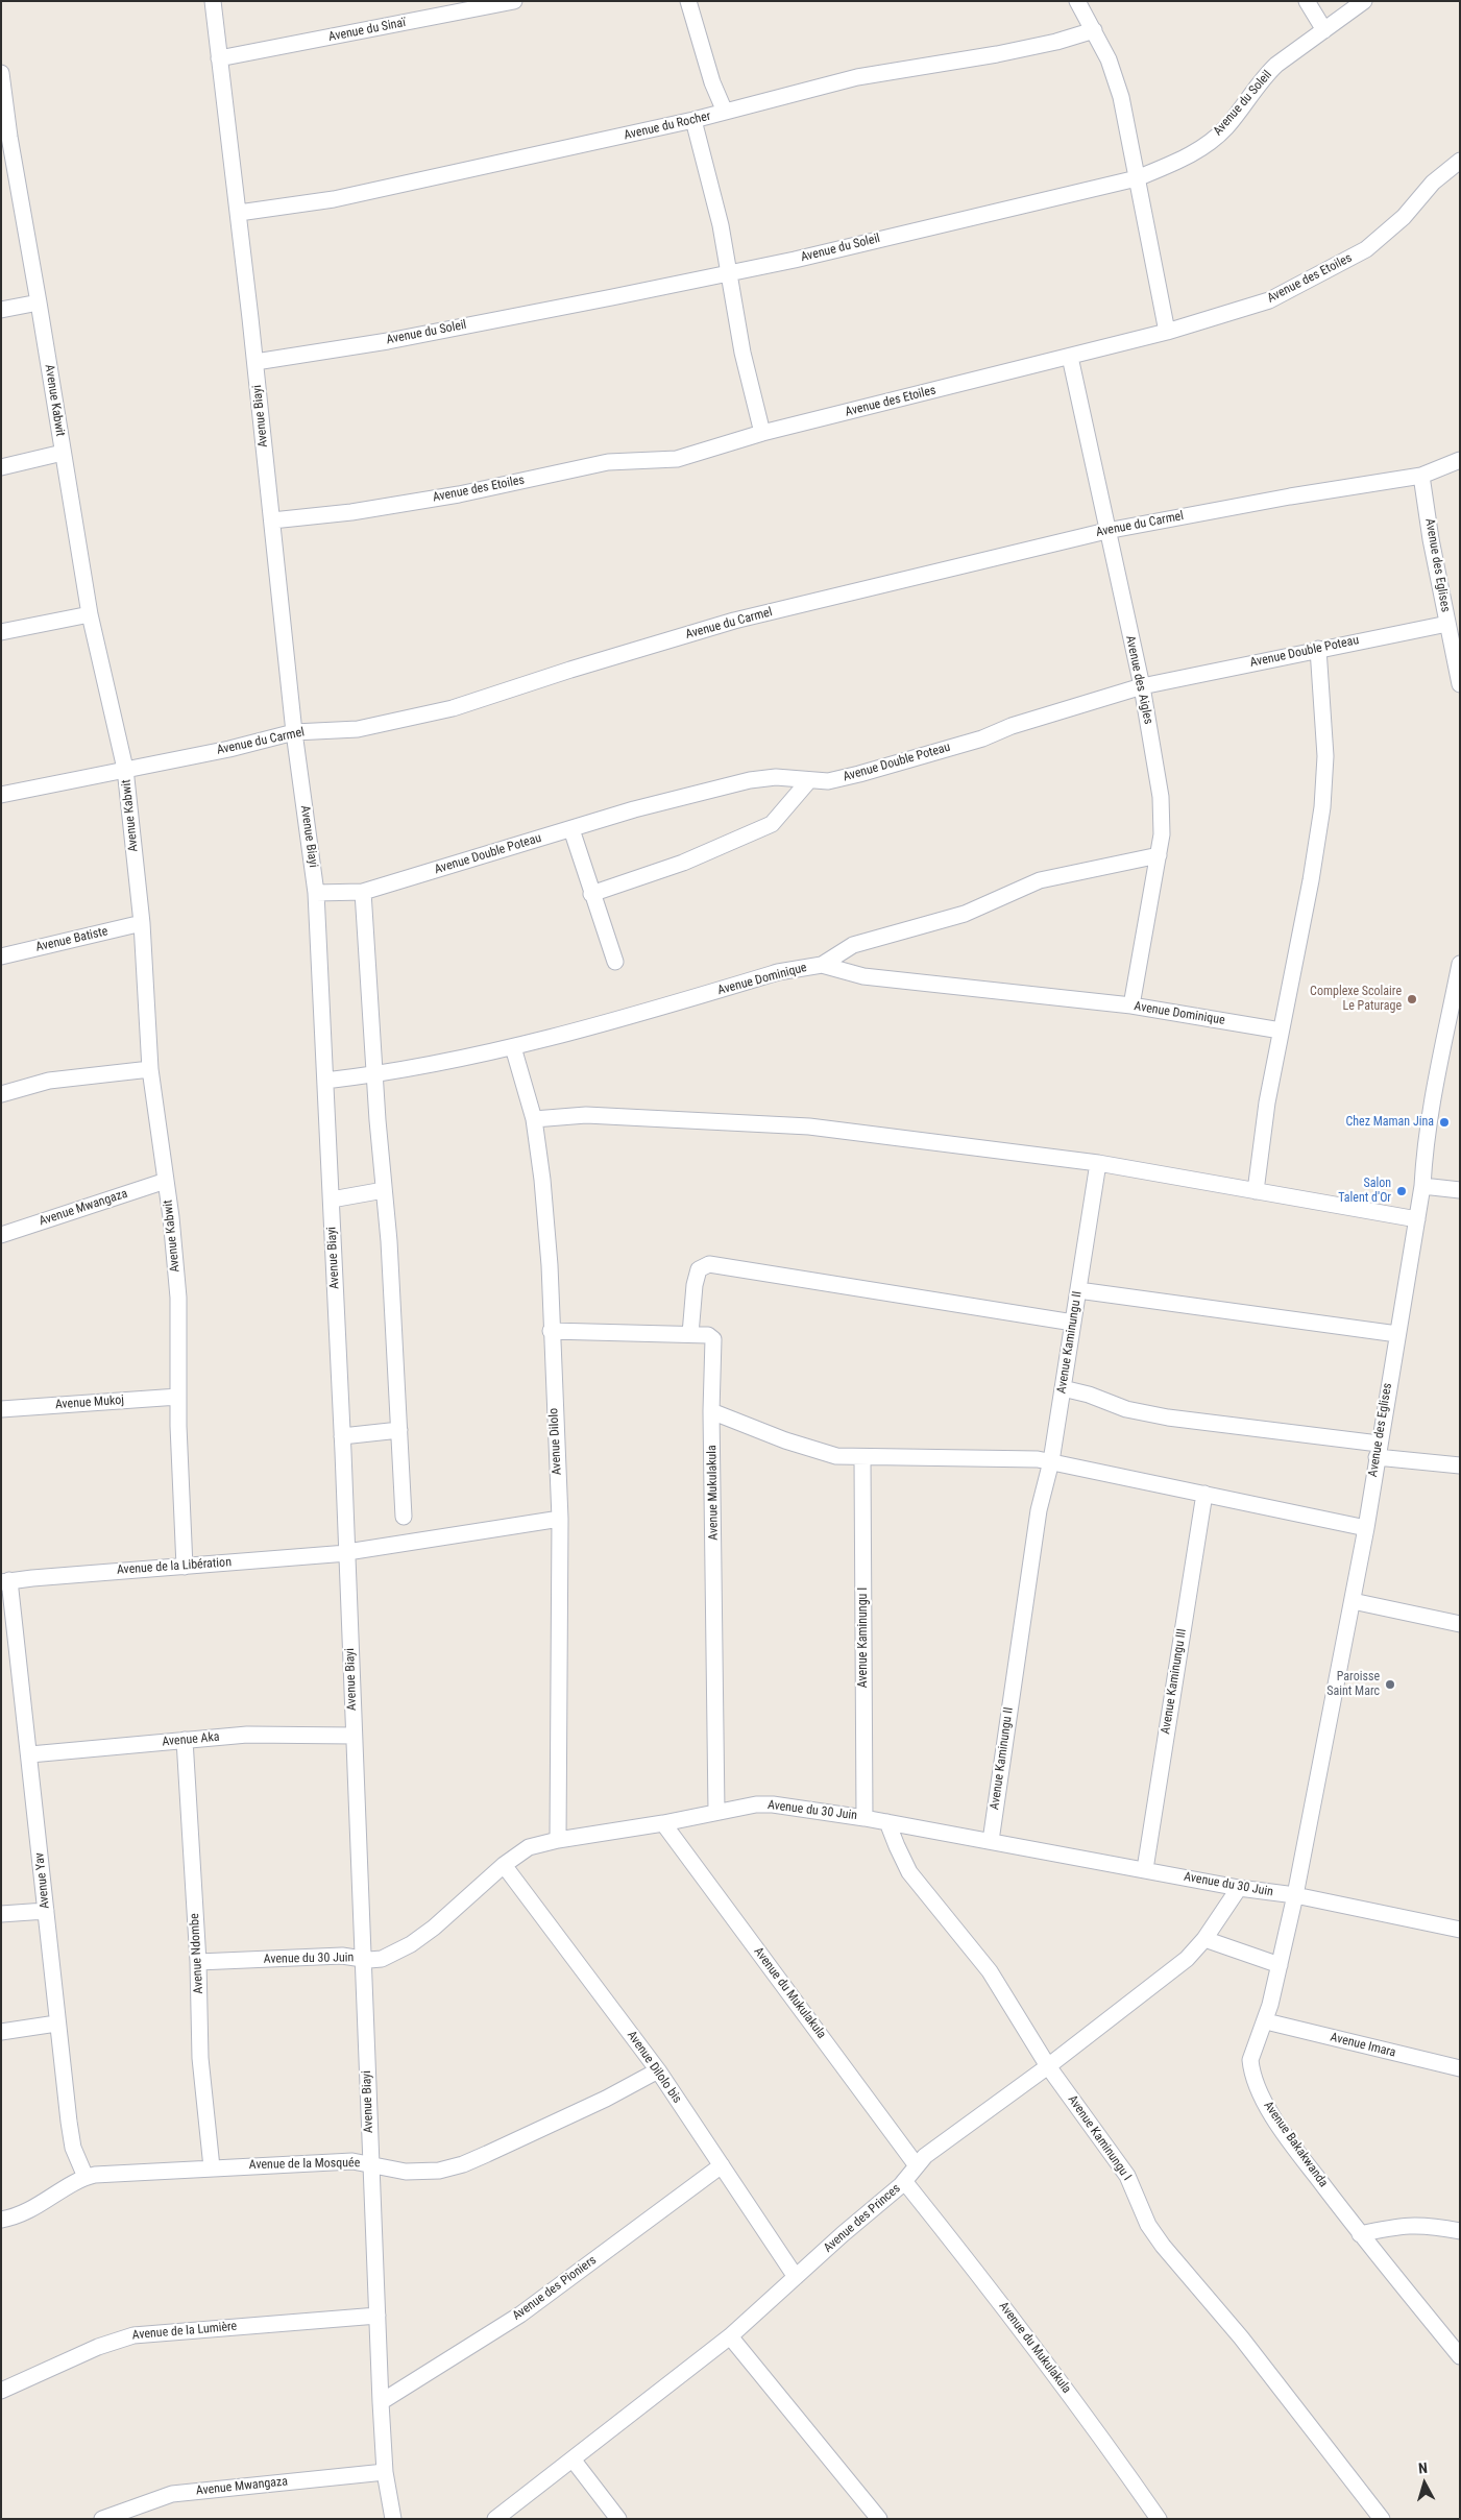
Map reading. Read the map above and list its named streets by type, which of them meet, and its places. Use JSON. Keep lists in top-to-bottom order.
{
  "streets": {
    "street": [
      "Avenue du Sinaï",
      "Avenue du Soleil",
      "Avenue du Rocher",
      "Avenue des Etoiles",
      "Avenue Kabwit",
      "Avenue Biayi",
      "Avenue du Carmel",
      "Avenue des Eglises",
      "Avenue Double Poteau",
      "Avenue des Aigles",
      "Avenue Batiste",
      "Avenue Dominique",
      "Avenue Mwangaza",
      "Avenue Kaminungu II",
      "Avenue Mukoj",
      "Avenue Dilolo",
      "Avenue Mukulakula",
      "Avenue de la Libération",
      "Avenue Kaminungu I",
      "Avenue Kaminungu III",
      "Avenue Aka",
      "Avenue du 30 Juin",
      "Avenue Yav",
      "Avenue Ndombe",
      "Avenue du Mukulakula",
      "Avenue Imara",
      "Avenue Dilolo bis",
      "Avenue Bakakwanda",
      "Avenue de la Mosquée",
      "Avenue des Princes",
      "Avenue des Pioniers",
      "Avenue de la Lumière"
    ]
  },
  "crossings": [
    ["Avenue du Sinaï", "Avenue Biayi"],
    ["Avenue du Soleil", "Avenue Biayi"],
    ["Avenue du Rocher", "Avenue Biayi"],
    ["Avenue des Etoiles", "Avenue Biayi"],
    ["Avenue des Etoiles", "Avenue des Aigles"],
    ["Avenue Kabwit", "Avenue du Carmel"],
    ["Avenue Kabwit", "Avenue Batiste"],
    ["Avenue Kabwit", "Avenue Mwangaza"],
    ["Avenue Kabwit", "Avenue Mukoj"],
    ["Avenue Kabwit", "Avenue de la Libération"],
    ["Avenue Biayi", "Avenue du Carmel"],
    ["Avenue Biayi", "Avenue Double Poteau"],
    ["Avenue Biayi", "Avenue Dominique"],
    ["Avenue Biayi", "Avenue Mwangaza"],
    ["Avenue Biayi", "Avenue de la Libération"],
    ["Avenue Biayi", "Avenue Aka"],
    ["Avenue Biayi", "Avenue du 30 Juin"],
    ["Avenue Biayi", "Avenue de la Mosquée"],
    ["Avenue Biayi", "Avenue des Pioniers"],
    ["Avenue Biayi", "Avenue de la Lumière"],
    ["Avenue du Carmel", "Avenue des Eglises"],
    ["Avenue du Carmel", "Avenue des Aigles"],
    ["Avenue des Eglises", "Avenue Double Poteau"],
    ["Avenue des Eglises", "Avenue du 30 Juin"],
    ["Avenue des Eglises", "Avenue Bakakwanda"],
    ["Avenue Double Poteau", "Avenue des Aigles"],
    ["Avenue des Aigles", "Avenue Dominique"],
    ["Avenue Dominique", "Avenue Dilolo"],
    ["Avenue Kaminungu II", "Avenue du 30 Juin"],
    ["Avenue Dilolo", "Avenue Mukulakula"],
    ["Avenue Dilolo", "Avenue de la Libération"],
    ["Avenue Dilolo", "Avenue du 30 Juin"],
    ["Avenue Mukulakula", "Avenue du 30 Juin"],
    ["Avenue de la Libération", "Avenue Yav"],
    ["Avenue Kaminungu I", "Avenue du 30 Juin"],
    ["Avenue Kaminungu I", "Avenue des Princes"],
    ["Avenue Kaminungu III", "Avenue du 30 Juin"],
    ["Avenue Aka", "Avenue Yav"],
    ["Avenue Aka", "Avenue Ndombe"],
    ["Avenue du 30 Juin", "Avenue Ndombe"],
    ["Avenue du 30 Juin", "Avenue du Mukulakula"],
    ["Avenue du 30 Juin", "Avenue Dilolo bis"],
    ["Avenue du 30 Juin", "Avenue Bakakwanda"],
    ["Avenue du 30 Juin", "Avenue des Princes"],
    ["Avenue Yav", "Avenue de la Mosquée"],
    ["Avenue Ndombe", "Avenue de la Mosquée"],
    ["Avenue du Mukulakula", "Avenue des Princes"],
    ["Avenue Imara", "Avenue Bakakwanda"],
    ["Avenue Dilolo bis", "Avenue de la Mosquée"],
    ["Avenue Dilolo bis", "Avenue des Princes"],
    ["Avenue Dilolo bis", "Avenue des Pioniers"]
  ],
  "places": [
    "Complexe Scolaire Le Paturage",
    "Chez Maman Jina",
    "Salon Talent d'Or",
    "Paroisse Saint Marc"
  ],
  "north": "top"
}
